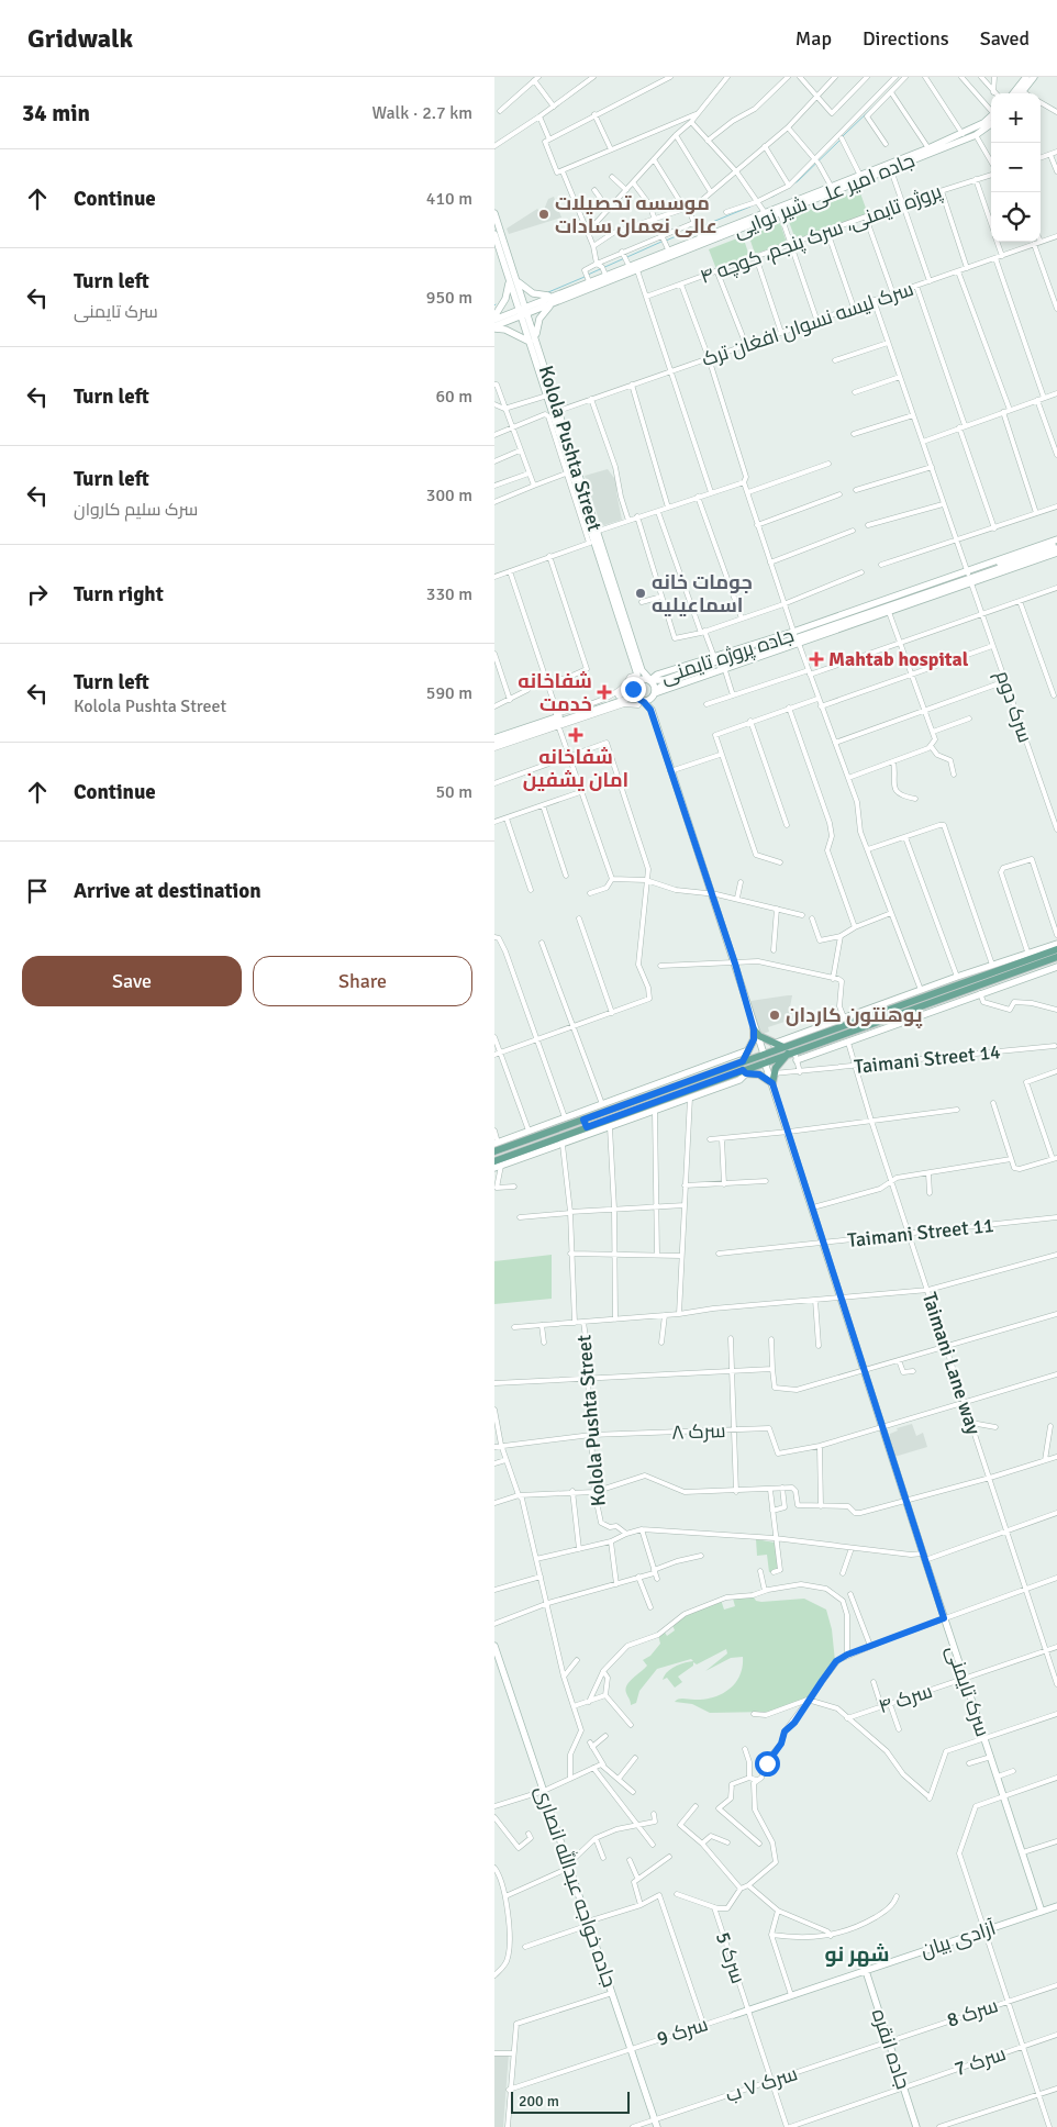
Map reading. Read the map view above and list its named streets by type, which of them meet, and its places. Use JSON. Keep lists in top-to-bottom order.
{
  "streets": {
    "main road": [
      "جاده امیر علی شیر نوایی",
      "Kolola Pushta Street",
      "جاده پروژه تایمنی",
      "سرک تایمنی",
      "جاده خواجه عبدالله انصاری",
      "آزادی بیان",
      "جاده انقره"
    ],
    "street": [
      "پروژه تایمنی، سرک پنجم، کوچه ۴",
      "سرک لیسه نسوان افغان‌ ترک",
      "سرک دوم",
      "Taimani Street 14",
      "Taimani Street 11",
      "Taimani Lane way",
      "سرک ۸",
      "سرک ۴",
      "سرک 5",
      "سرک 8",
      "سرک 9",
      "سرک 7",
      "سرک ۷ ب"
    ]
  },
  "crossings": [
    ["جاده امیر علی شیر نوایی", "Kolola Pushta Street"],
    ["سرک لیسه نسوان افغان‌ ترک", "Kolola Pushta Street"],
    ["سرک لیسه نسوان افغان‌ ترک", "سرک دوم"],
    ["Kolola Pushta Street", "جاده پروژه تایمنی"],
    ["Kolola Pushta Street", "سرک ۸"],
    ["جاده پروژه تایمنی", "سرک دوم"],
    ["Taimani Street 14", "Taimani Lane way"],
    ["Taimani Street 11", "Taimani Lane way"],
    ["Taimani Street 11", "سرک تایمنی"],
    ["Taimani Lane way", "سرک ۸"],
    ["Taimani Lane way", "سرک ۴"],
    ["سرک ۸", "سرک تایمنی"],
    ["سرک تایمنی", "سرک ۴"],
    ["سرک تایمنی", "آزادی بیان"],
    ["جاده خواجه عبدالله انصاری", "سرک 9"],
    ["جاده خواجه عبدالله انصاری", "سرک ۷ ب"],
    ["آزادی بیان", "سرک 5"],
    ["آزادی بیان", "سرک 9"],
    ["آزادی بیان", "جاده انقره"],
    ["سرک 5", "سرک ۷ ب"],
    ["سرک 8", "جاده انقره"],
    ["سرک 8", "سرک ۷ ب"],
    ["جاده انقره", "سرک 7"],
    ["جاده انقره", "سرک ۷ ب"]
  ],
  "districts": ["شهر نو"],
  "places": {
    "other": ["موسسه تحصیلات عالی نعمان سادات", "جومات خانه اسماعيليه", "پوهنتون کاردان"],
    "health": ["Mahtab hospital", "شفاخانه خدمت", "شفاخانه امان یشفین"]
  },
  "scale_bar": "200 m",
  "page": {
    "header": "Gridwalk",
    "nav": ["Map", "Directions", "Saved"],
    "heading": ["34 min", "Walk · 2.7 km"],
    "map_buttons": ["+", "−"],
    "list": [
      ["Continue", "410 m"],
      ["Turn left", "سرک تایمنی", "950 m"],
      ["Turn left", "60 m"],
      ["Turn left", "سرک سلیم کاروان", "300 m"],
      ["Turn right", "330 m"],
      ["Turn left", "Kolola Pushta Street", "590 m"],
      ["Continue", "50 m"],
      "Arrive at destination"
    ],
    "buttons": ["Save", "Share"],
    "scale": "200 m"
  }
}
